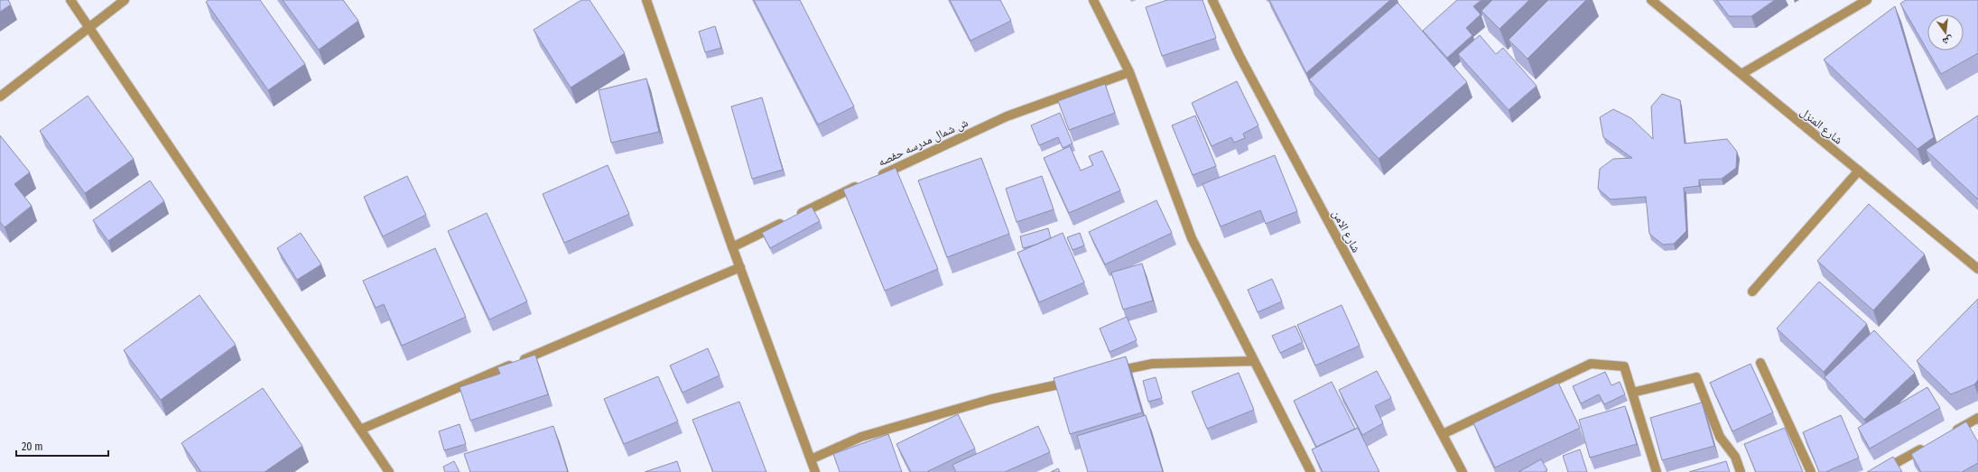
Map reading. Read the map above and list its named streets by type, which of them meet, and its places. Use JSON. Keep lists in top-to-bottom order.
{
  "streets": {
    "street": ["شارع المنزل", "ش شمال مدرسه حفصه", "شارع الامن"]
  },
  "scale_bar": "20 m",
  "north": "bottom"
}
